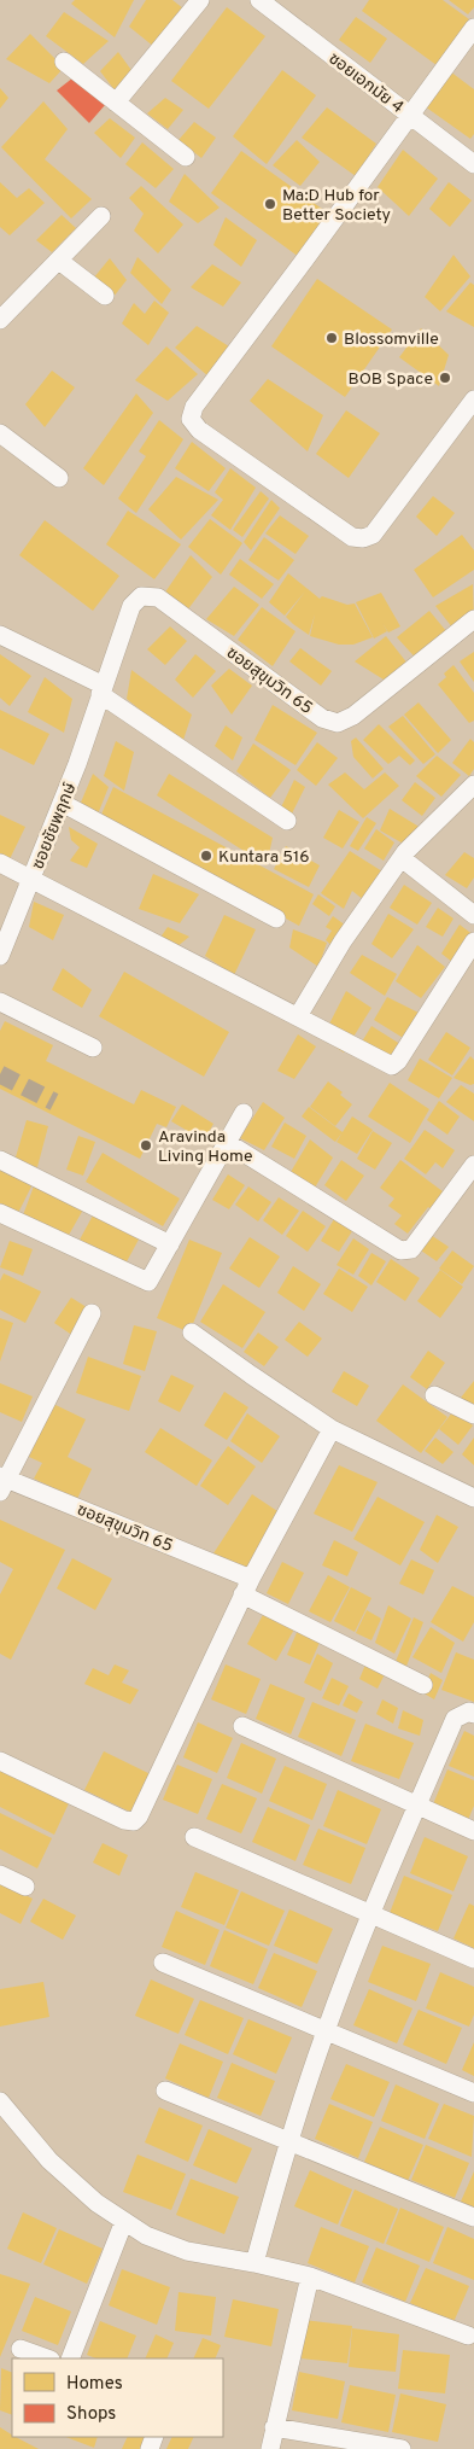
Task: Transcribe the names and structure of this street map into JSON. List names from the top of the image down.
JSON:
{
  "streets": {
    "street": ["ซอยเอกมัย 4", "ซอยสุขุมวิท 65", "ซอยชัยพฤกษ์"]
  },
  "crossings": [
    ["ซอยสุขุมวิท 65", "ซอยชัยพฤกษ์"]
  ],
  "places": [
    "Ma:D Hub for Better Society",
    "Blossomville",
    "BOB Space",
    "Kuntara 516",
    "Aravinda Living Home"
  ],
  "legend": ["Homes", "Shops"]
}
